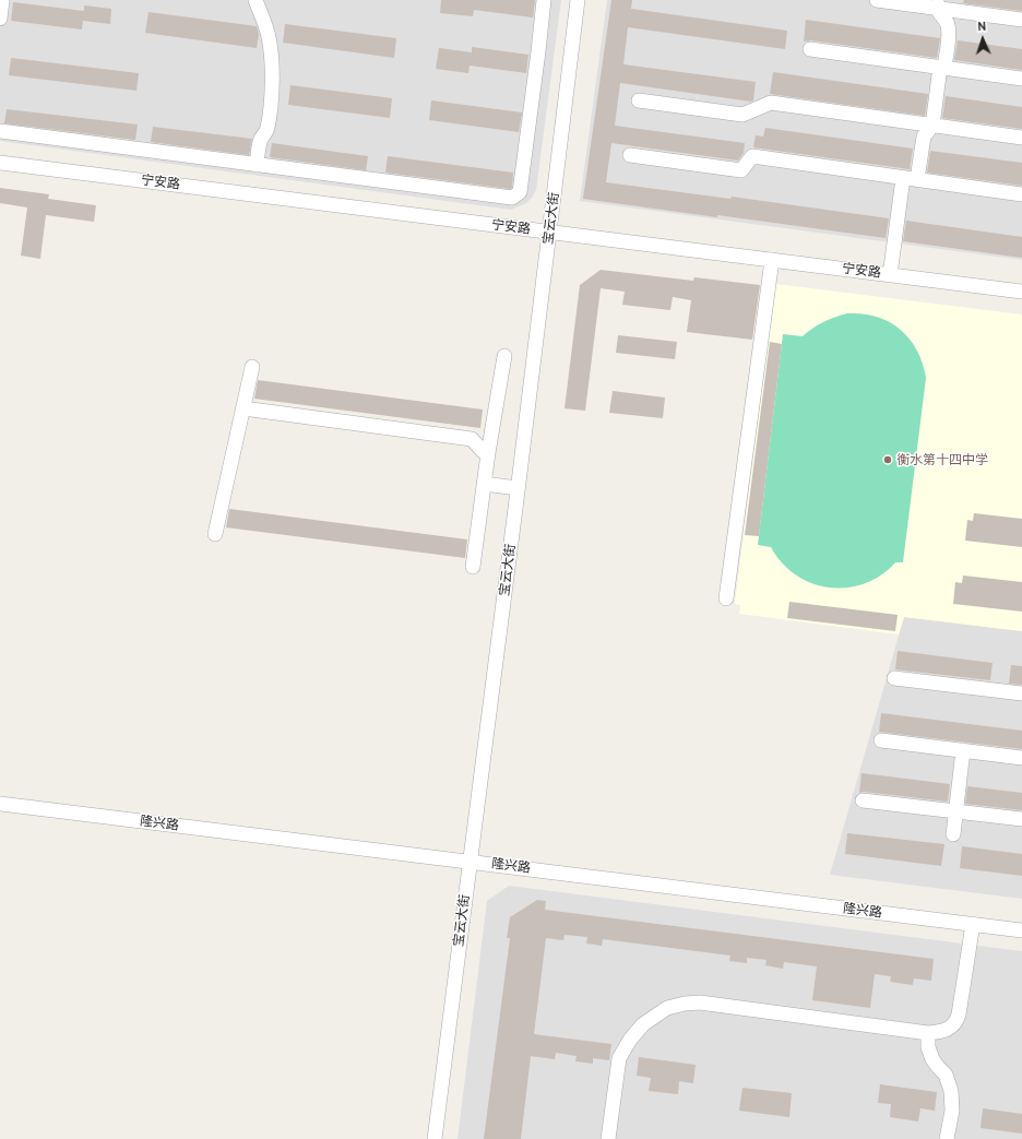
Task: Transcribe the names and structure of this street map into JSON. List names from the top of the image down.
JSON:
{
  "streets": {
    "street": ["宁安路", "宝云大街", "隆兴路"]
  },
  "crossings": [
    ["宁安路", "宝云大街"],
    ["宝云大街", "隆兴路"]
  ],
  "places": ["衡水第十四中学"],
  "north": "top"
}
